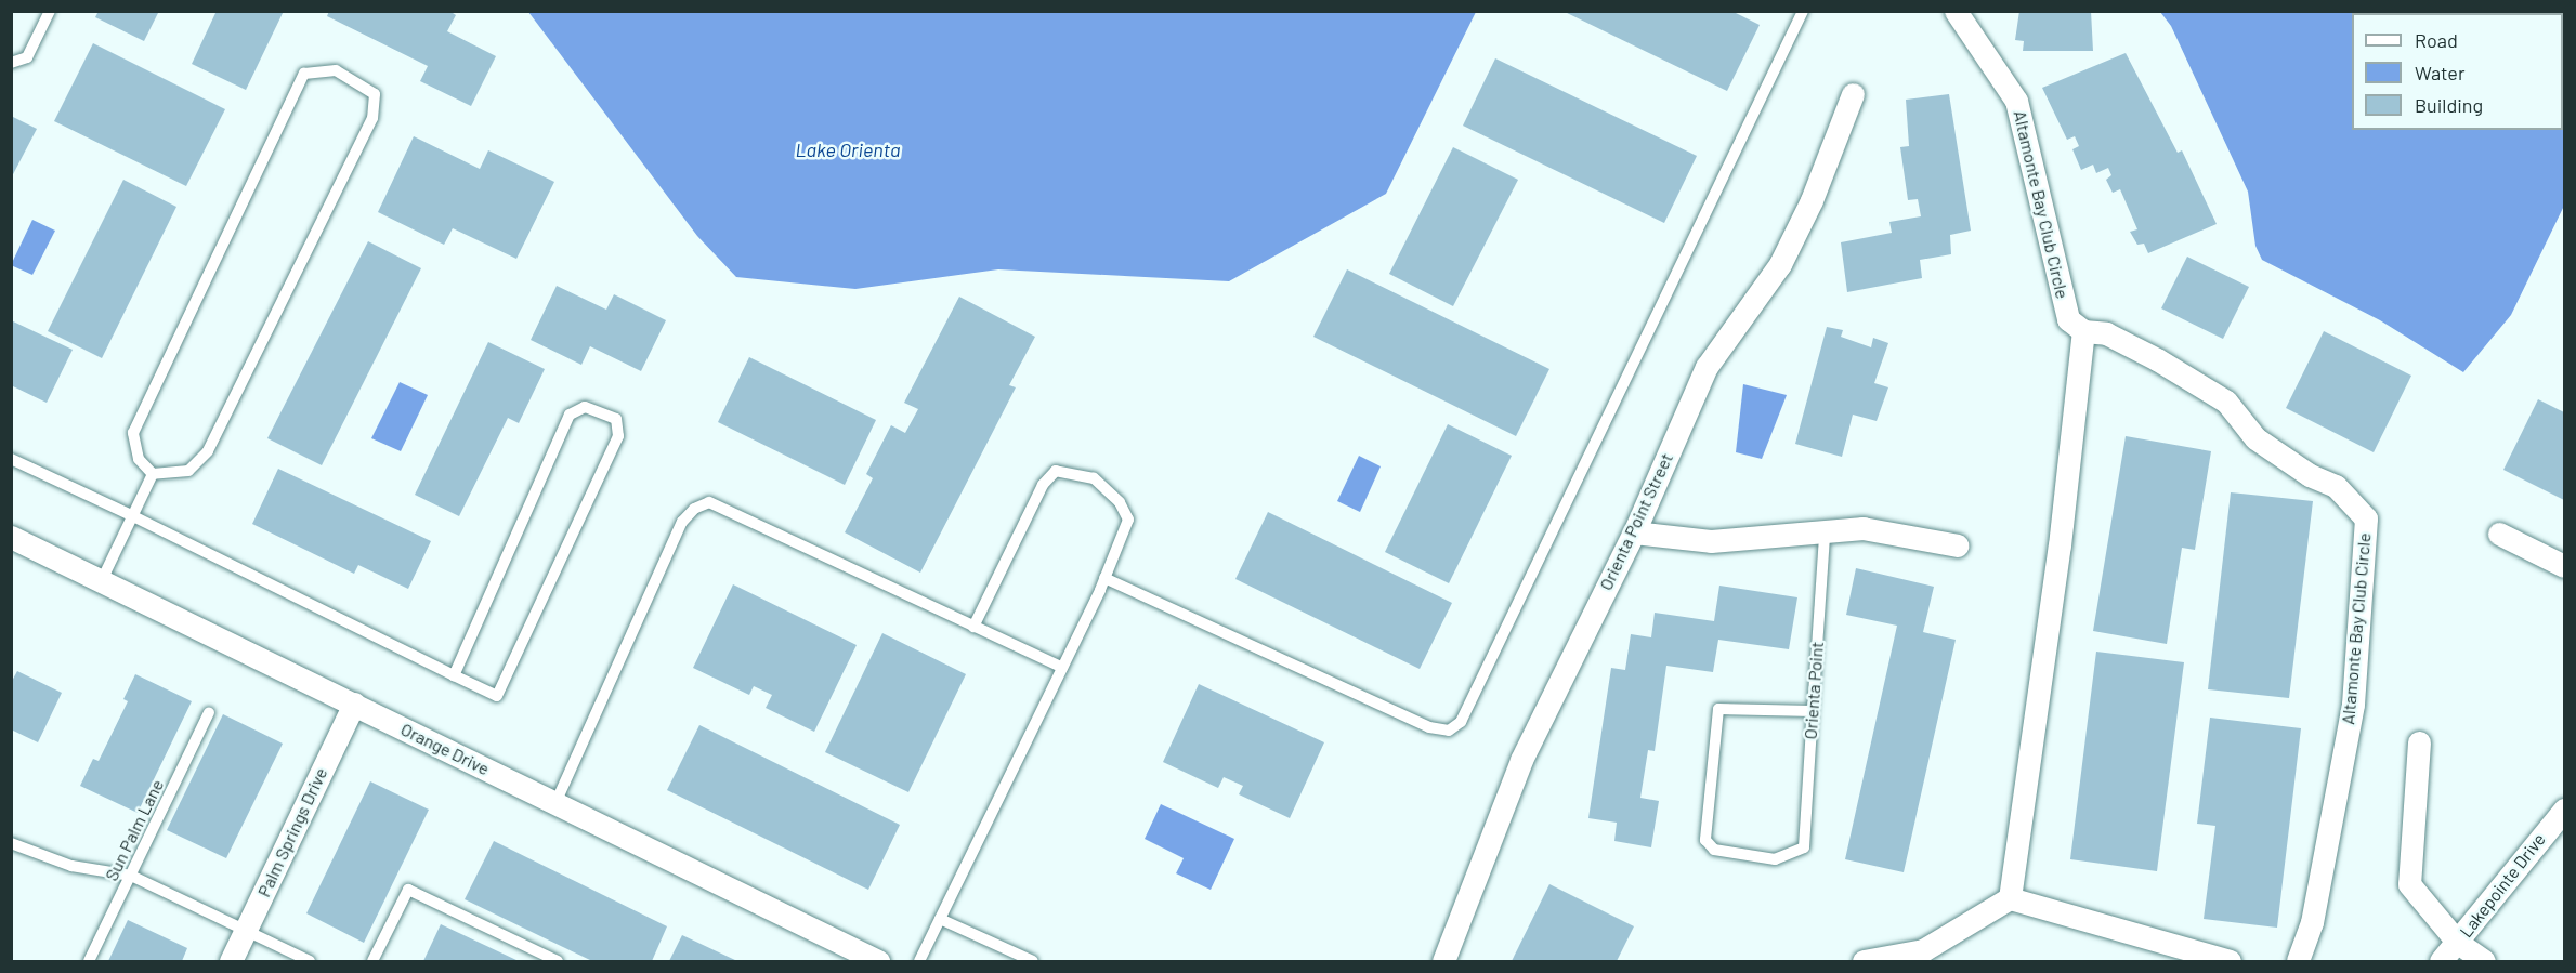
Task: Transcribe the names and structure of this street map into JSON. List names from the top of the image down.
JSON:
{
  "streets": {
    "street": [
      "Altamonte Bay Club Circle",
      "Orienta Point Street",
      "Orange Drive",
      "Palm Springs Drive",
      "Lakepointe Drive"
    ],
    "lane": ["Orienta Point", "Sun Palm Lane"]
  },
  "crossings": [
    ["Orange Drive", "Palm Springs Drive"]
  ],
  "water": ["Lake Orienta"],
  "legend": ["Road", "Water", "Building"]
}
